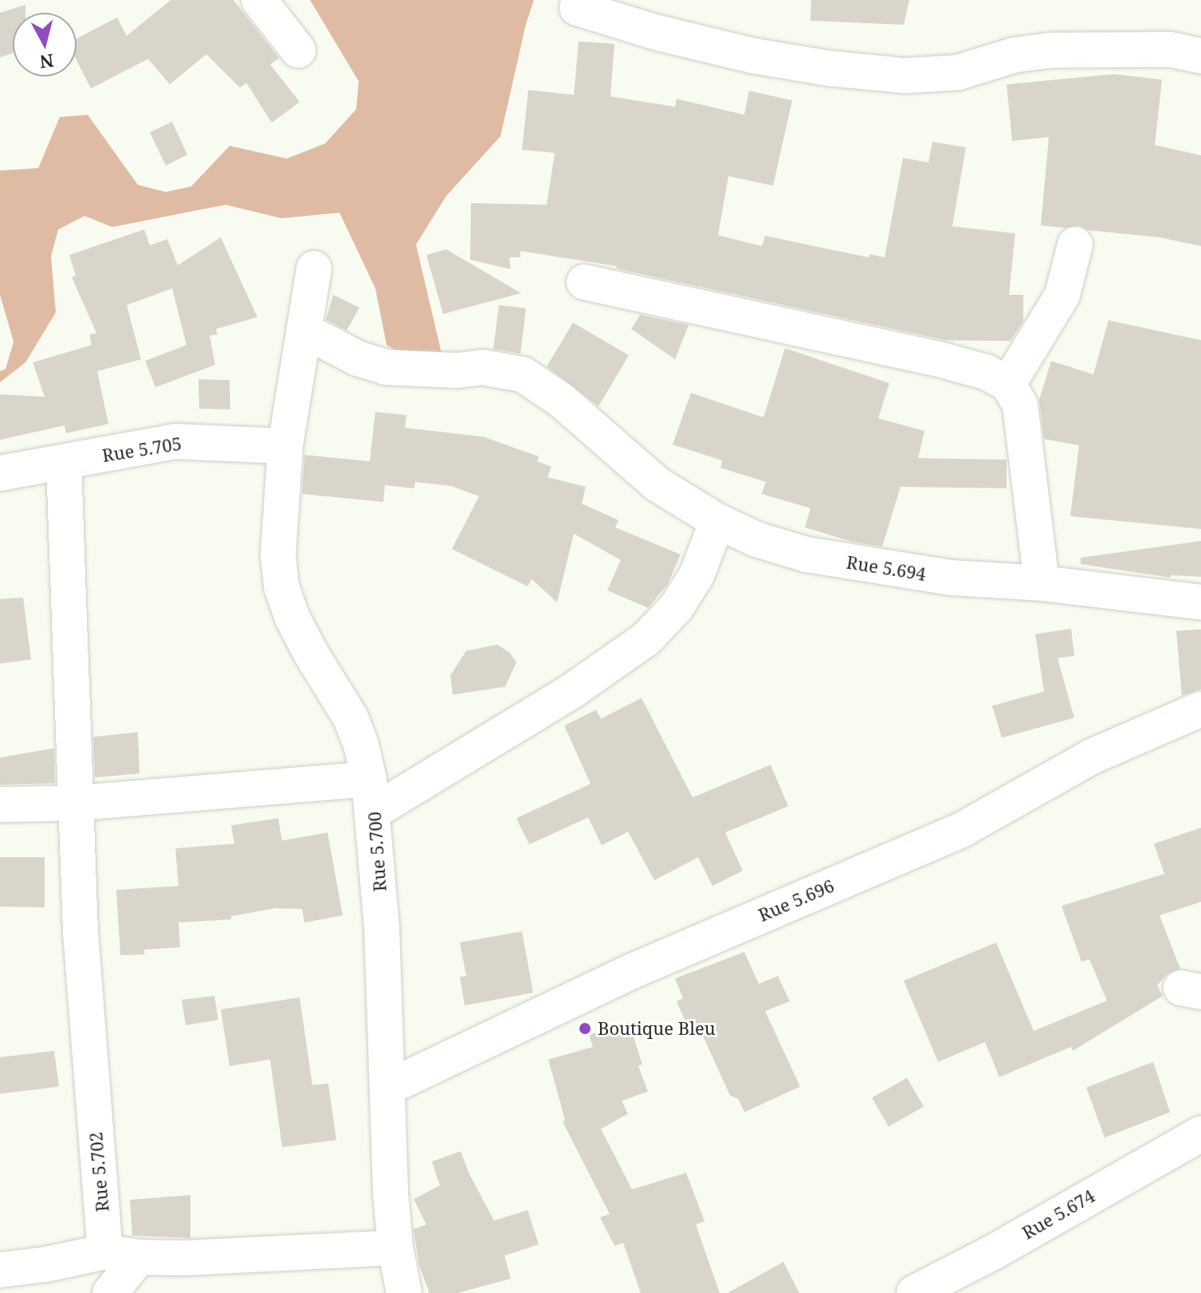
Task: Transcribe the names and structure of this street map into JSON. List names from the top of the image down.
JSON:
{
  "streets": {
    "street": [
      "Rue 5.705",
      "Rue 5.694",
      "Rue 5.700",
      "Rue 5.696",
      "Rue 5.702",
      "Rue 5.674"
    ]
  },
  "crossings": [
    ["Rue 5.705", "Rue 5.700"],
    ["Rue 5.705", "Rue 5.702"],
    ["Rue 5.694", "Rue 5.700"],
    ["Rue 5.700", "Rue 5.696"]
  ],
  "places": ["Boutique Bleu"],
  "north": "bottom"
}
